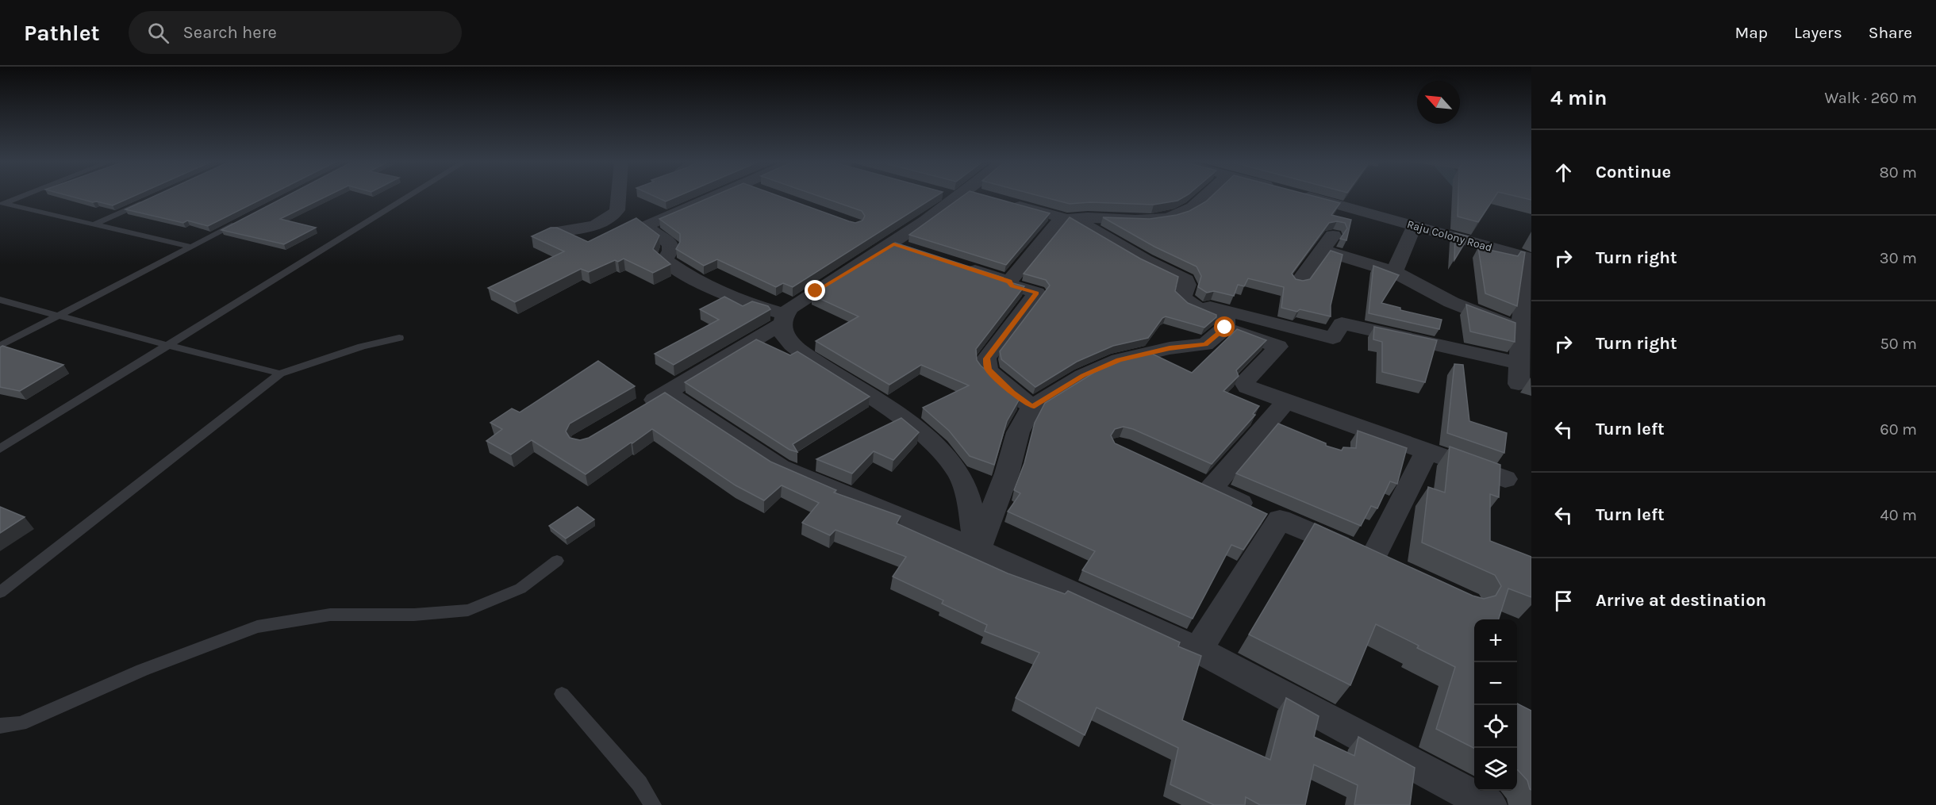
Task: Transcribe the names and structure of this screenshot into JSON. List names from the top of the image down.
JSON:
{
  "streets": {
    "street": ["Raju Colony Road"]
  },
  "north": "top left",
  "page": {
    "header": "Pathlet",
    "search": "Search here",
    "nav": ["Map", "Layers", "Share"],
    "heading": ["4 min", "Walk · 260 m"],
    "list": [
      ["Continue", "80 m"],
      ["Turn right", "30 m"],
      ["Turn right", "50 m"],
      ["Turn left", "60 m"],
      ["Turn left", "40 m"],
      "Arrive at destination"
    ],
    "map_buttons": ["+", "−"]
  }
}
